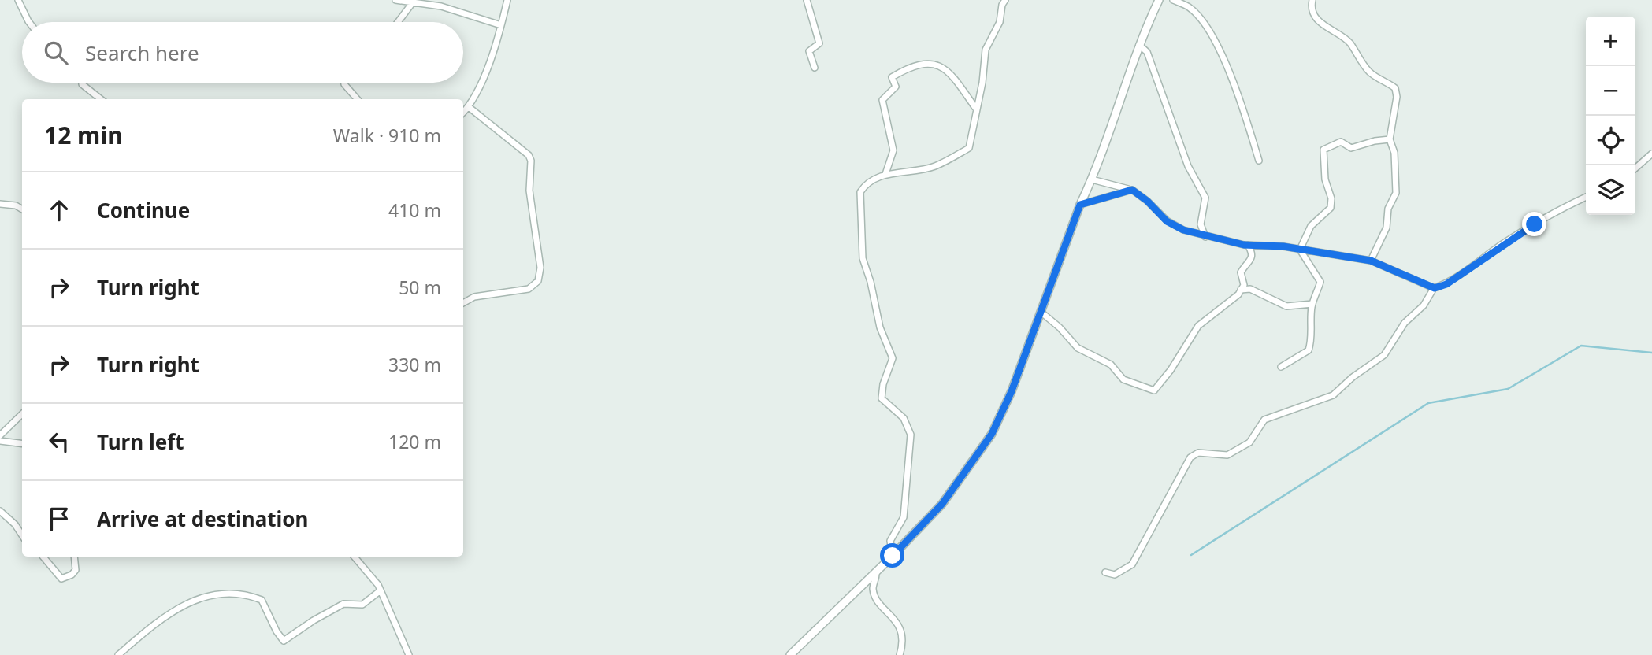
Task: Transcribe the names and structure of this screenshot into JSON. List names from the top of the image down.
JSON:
{
  "page": {
    "map_buttons": ["+", "−"],
    "search": "Search here",
    "heading": ["12 min", "Walk · 910 m"],
    "list": [
      ["Continue", "410 m"],
      ["Turn right", "50 m"],
      ["Turn right", "330 m"],
      ["Turn left", "120 m"],
      "Arrive at destination"
    ]
  }
}
